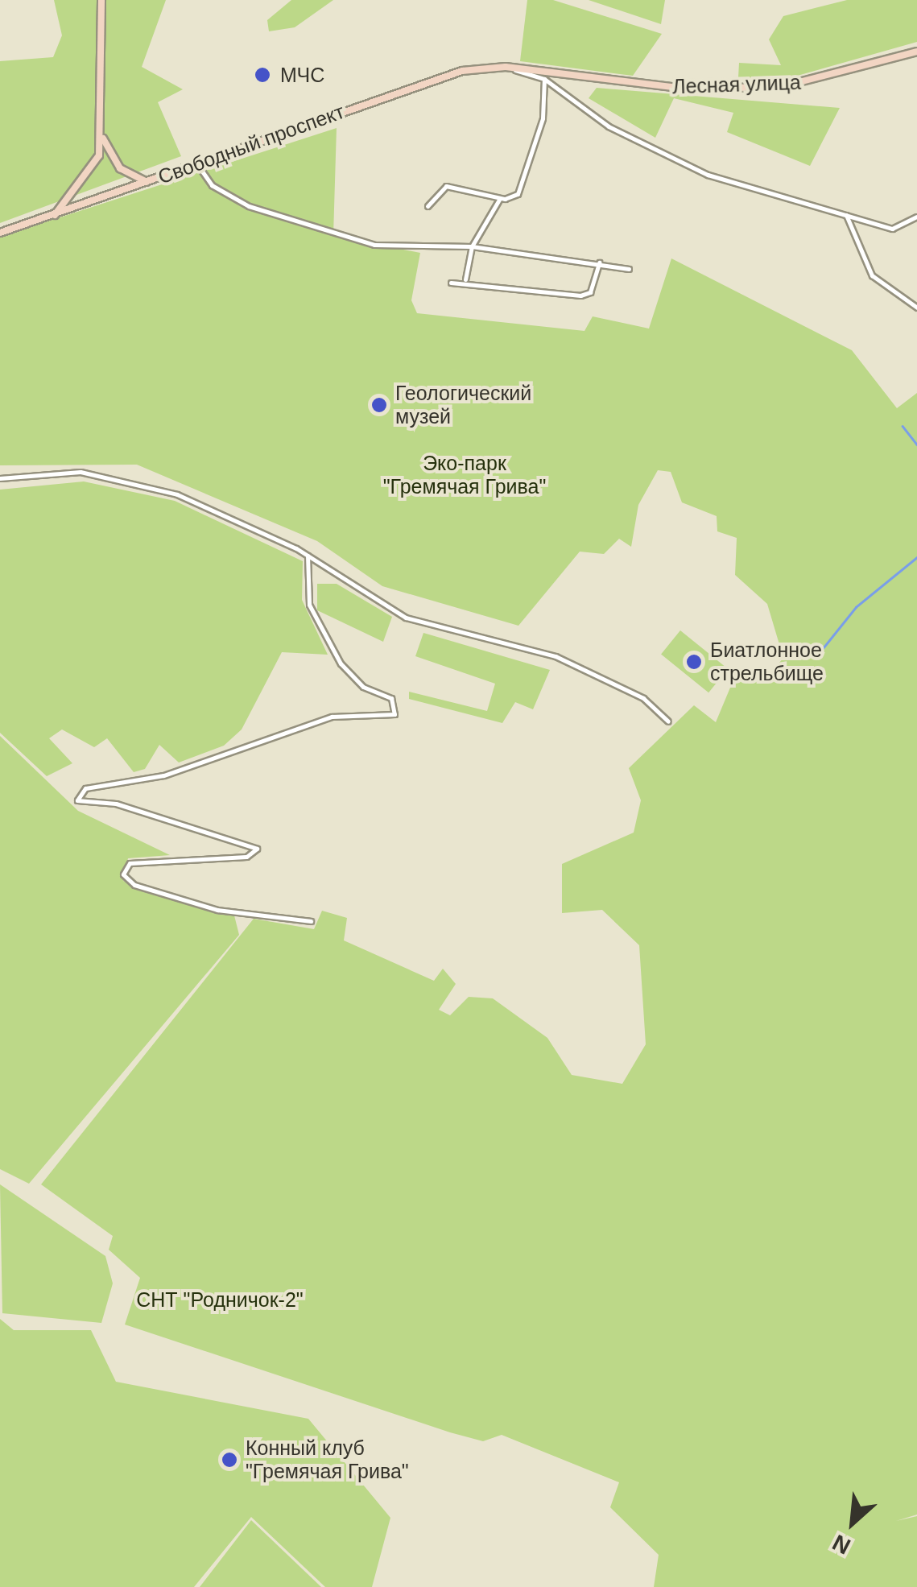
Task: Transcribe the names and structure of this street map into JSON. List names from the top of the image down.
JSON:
{
  "streets": {
    "main road": ["Лесная улица", "Свободный проспект"]
  },
  "crossings": [
    ["Лесная улица", "Свободный проспект"]
  ],
  "parks": ["Эко-парк \"Гремячая Грива\"", "СНТ \"Родничок-2\""],
  "places": [
    "МЧС",
    "Геологический музей",
    "Биатлонное стрельбище",
    "Конный клуб \"Гремячая Грива\""
  ],
  "north": "bottom left"
}
